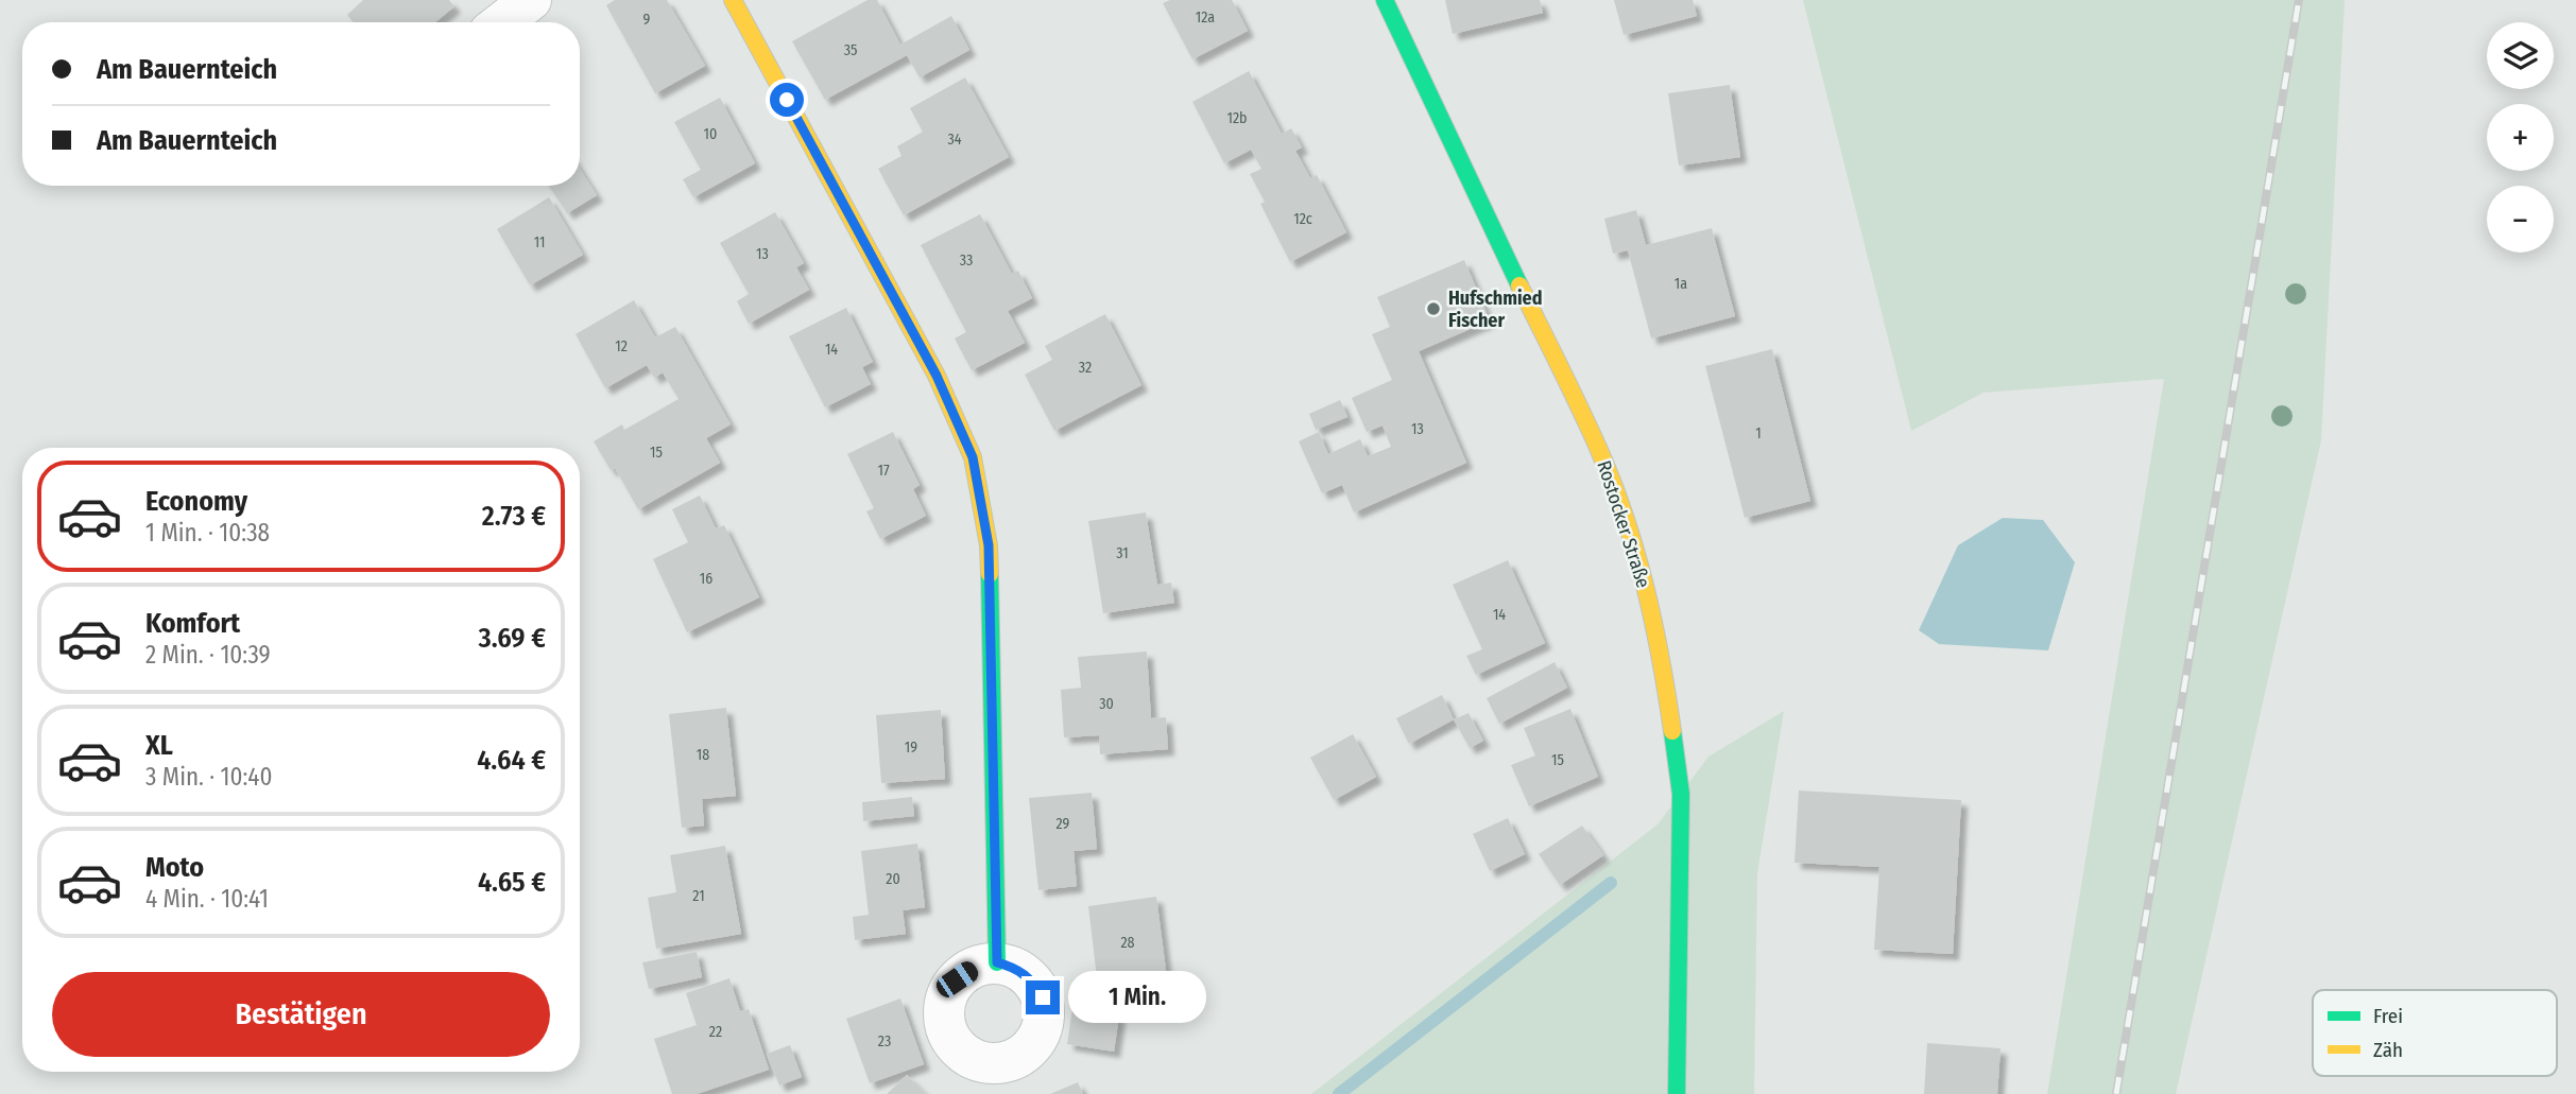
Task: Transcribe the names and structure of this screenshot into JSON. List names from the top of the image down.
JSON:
{
  "streets": {
    "street": ["Rostocker Straße"]
  },
  "places": ["Hufschmied Fischer"],
  "house_numbers": [
    "12a",
    "9",
    "35",
    "12b",
    "10",
    "34",
    "12c",
    "11",
    "13",
    "33",
    "1a",
    "12",
    "14",
    "32",
    "13",
    "1",
    "15",
    "17",
    "31",
    "16",
    "14",
    "30",
    "19",
    "18",
    "15",
    "29",
    "20",
    "21",
    "28",
    "22",
    "23"
  ],
  "legend": ["Frei", "Zäh"],
  "page": {
    "map_buttons": ["+", "−"],
    "banner": ["Am Bauernteich", "Am Bauernteich"],
    "list": [
      {
        "name": "Economy",
        "note": "1 Min. · 10:38",
        "value": "2.73 €"
      },
      {
        "name": "Komfort",
        "note": "2 Min. · 10:39",
        "value": "3.69 €"
      },
      {
        "name": "XL",
        "note": "3 Min. · 10:40",
        "value": "4.64 €"
      },
      {
        "name": "Moto",
        "note": "4 Min. · 10:41",
        "value": "4.65 €"
      }
    ],
    "buttons": "Bestätigen",
    "bubble": "1 Min."
  }
}
